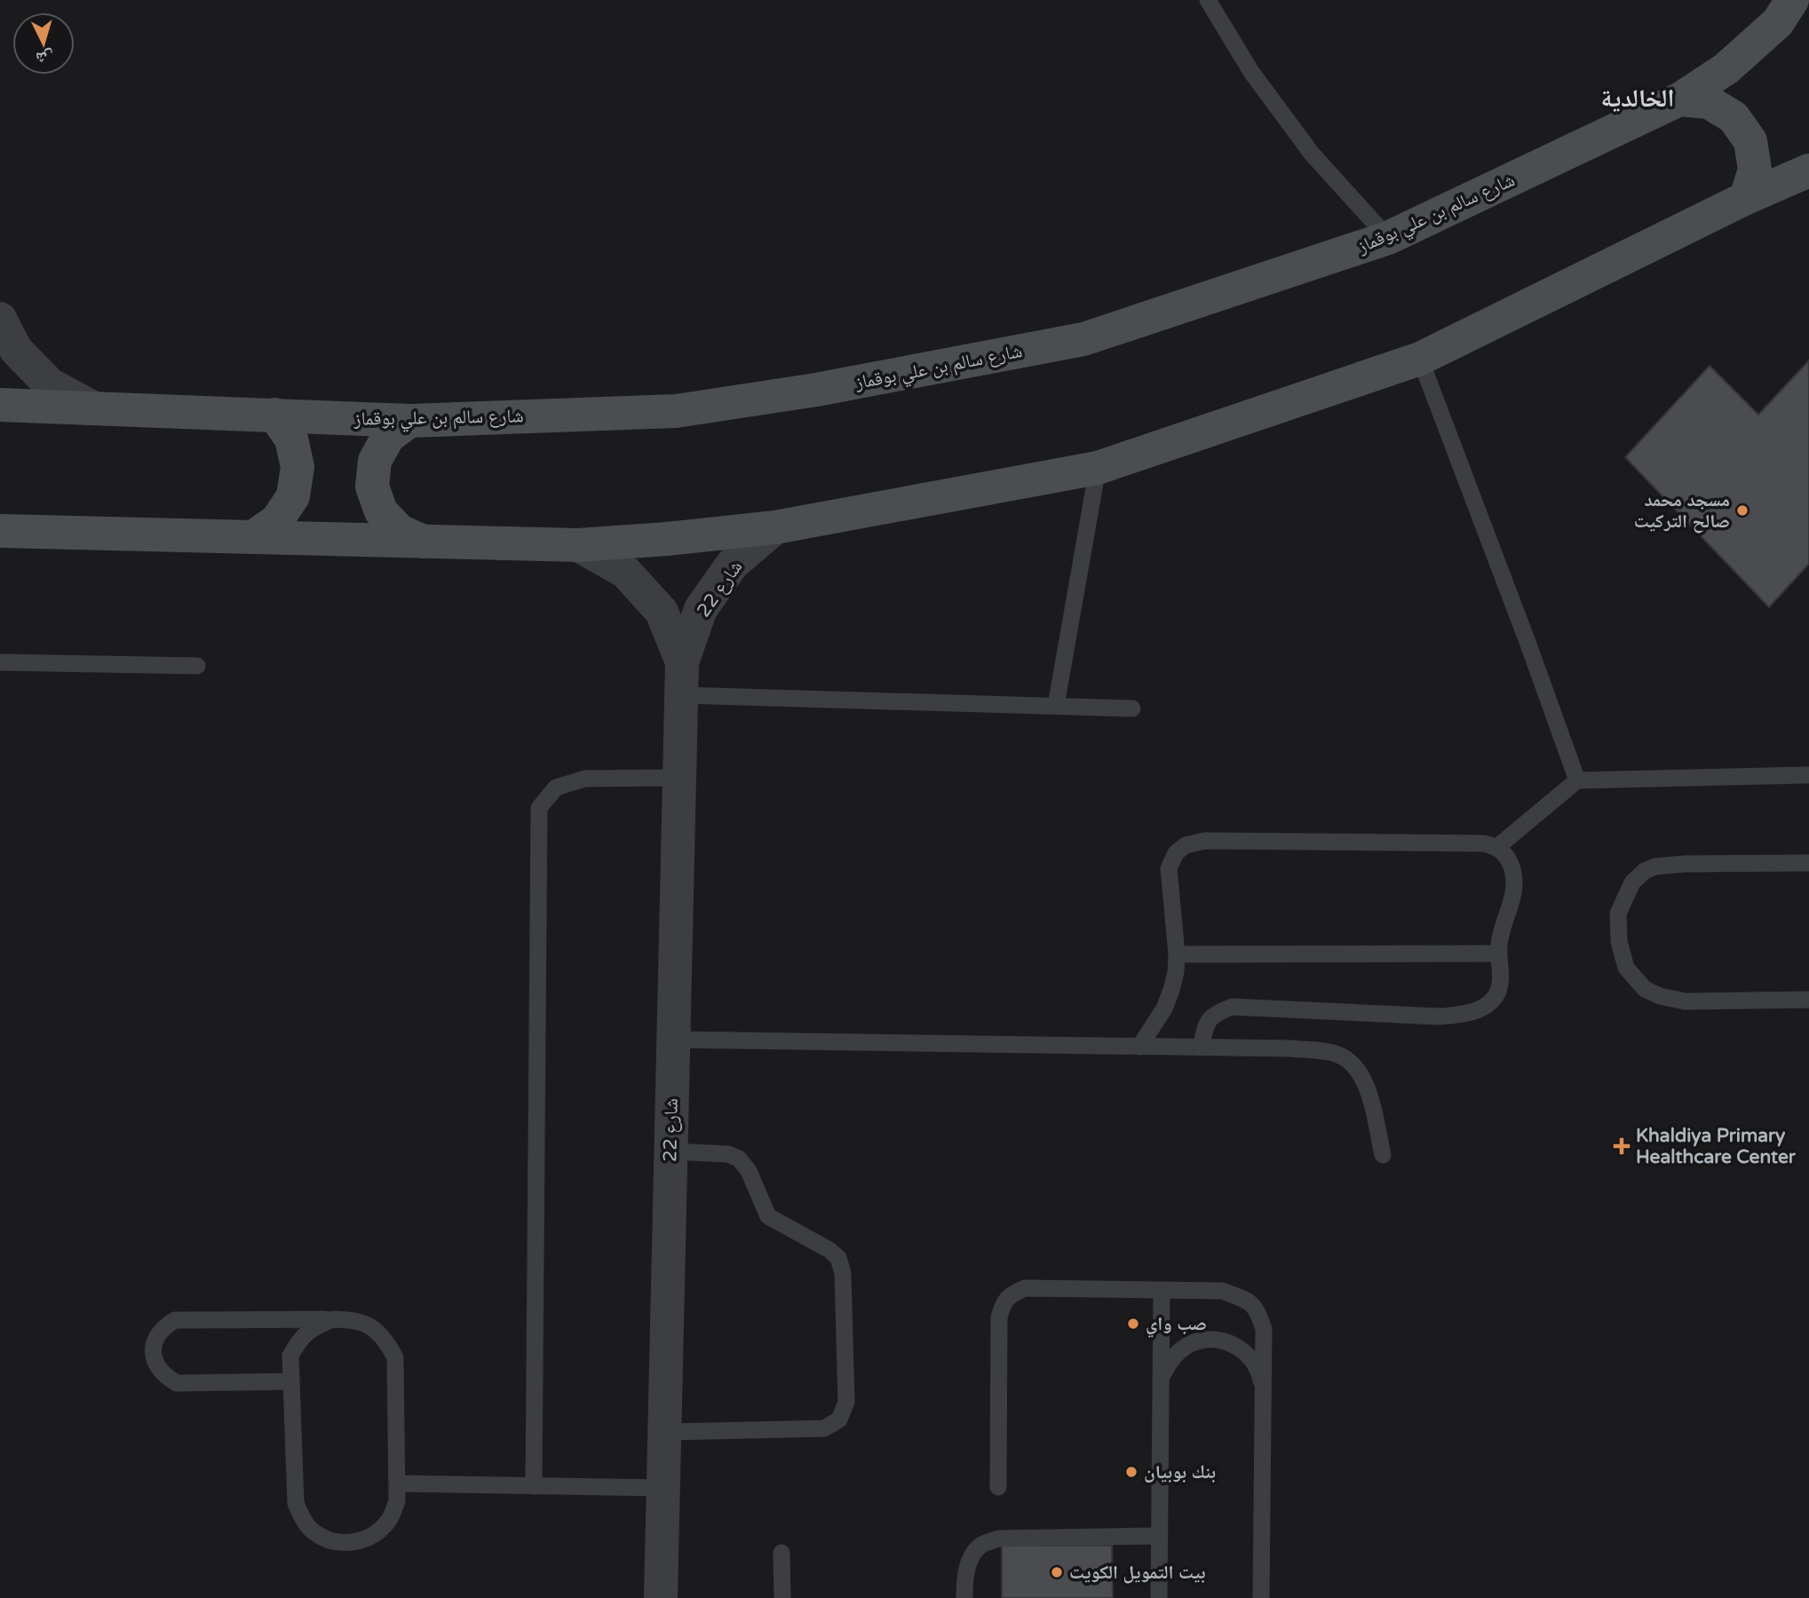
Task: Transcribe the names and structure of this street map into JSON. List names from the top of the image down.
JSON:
{
  "streets": {
    "main road": ["شارع سالم بن علي بوقماز"],
    "street": ["شارع 22"]
  },
  "districts": ["الخالدية"],
  "places": {
    "other": [
      "مسجد محمد صالح التركيت",
      "صب واي",
      "بنك بوبيان",
      "بيت التمويل الكويت"
    ],
    "health": ["Khaldiya Primary Healthcare Center"]
  },
  "north": "bottom"
}
